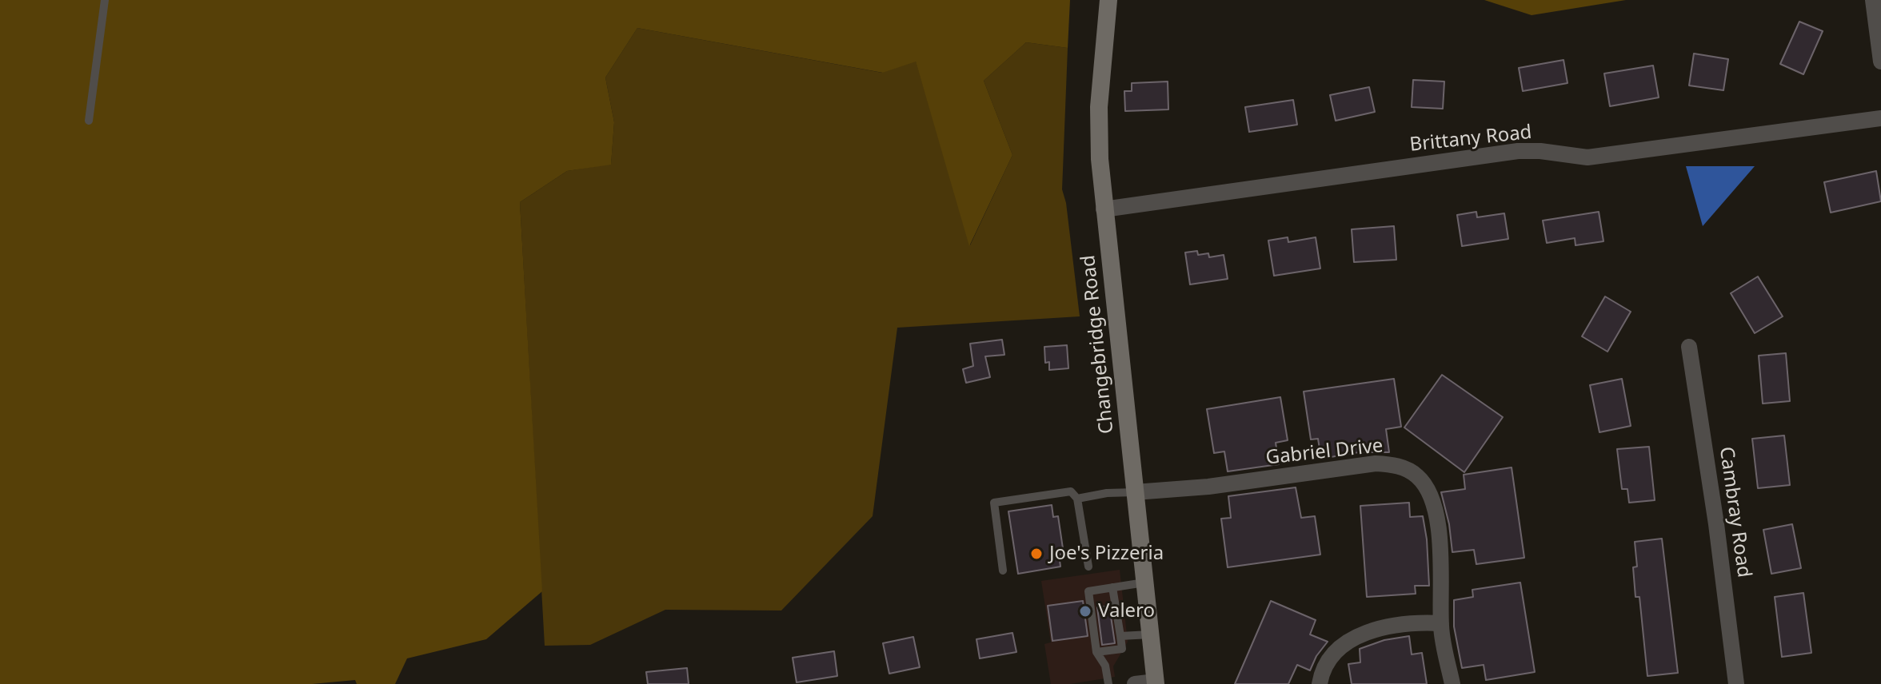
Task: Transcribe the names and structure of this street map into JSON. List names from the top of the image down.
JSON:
{
  "streets": {
    "main road": ["Changebridge Road"],
    "street": ["Brittany Road", "Gabriel Drive", "Cambray Road"]
  },
  "crossings": [
    ["Brittany Road", "Changebridge Road"],
    ["Changebridge Road", "Gabriel Drive"]
  ],
  "places": ["Joe's Pizzeria", "Valero"]
}
